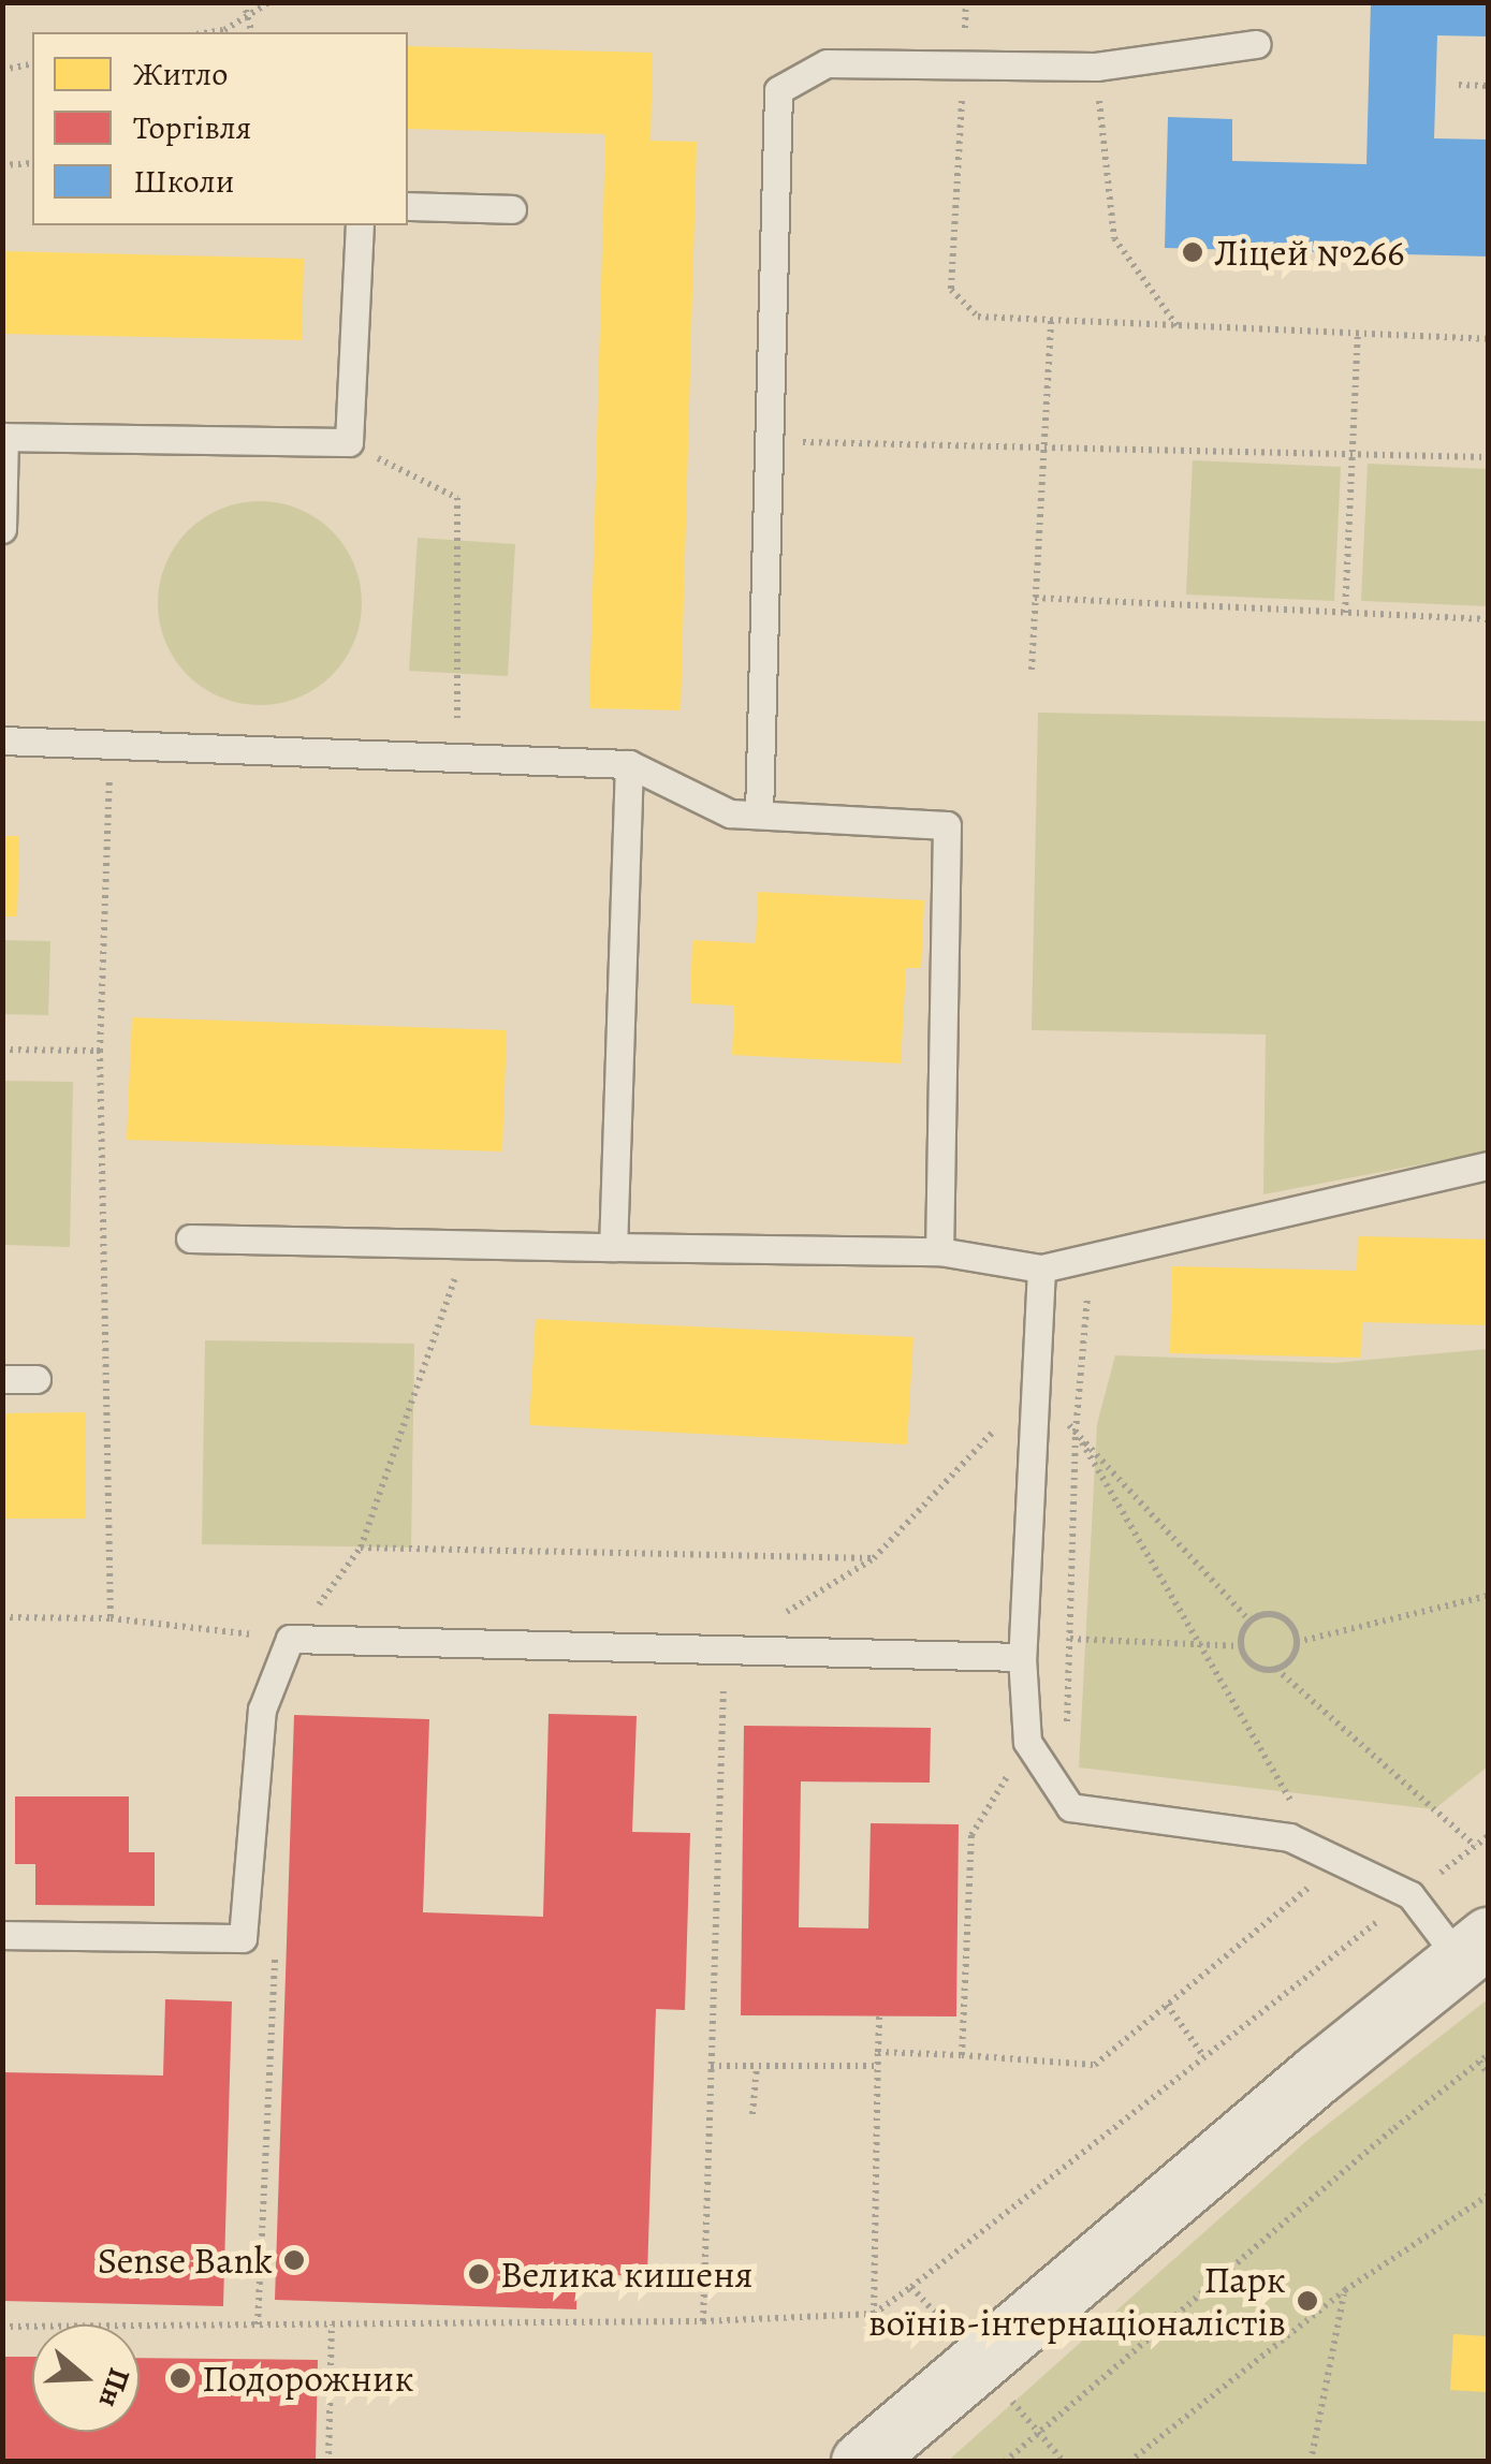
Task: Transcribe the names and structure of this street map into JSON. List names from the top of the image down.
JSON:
{
  "places": [
    "Ліцей №266",
    "Sense Bank",
    "Велика кишеня",
    "Парк воїнів-інтернаціоналістів",
    "Подорожник"
  ],
  "legend": ["Житло", "Торгівля", "Школи"],
  "north": "right"
}
